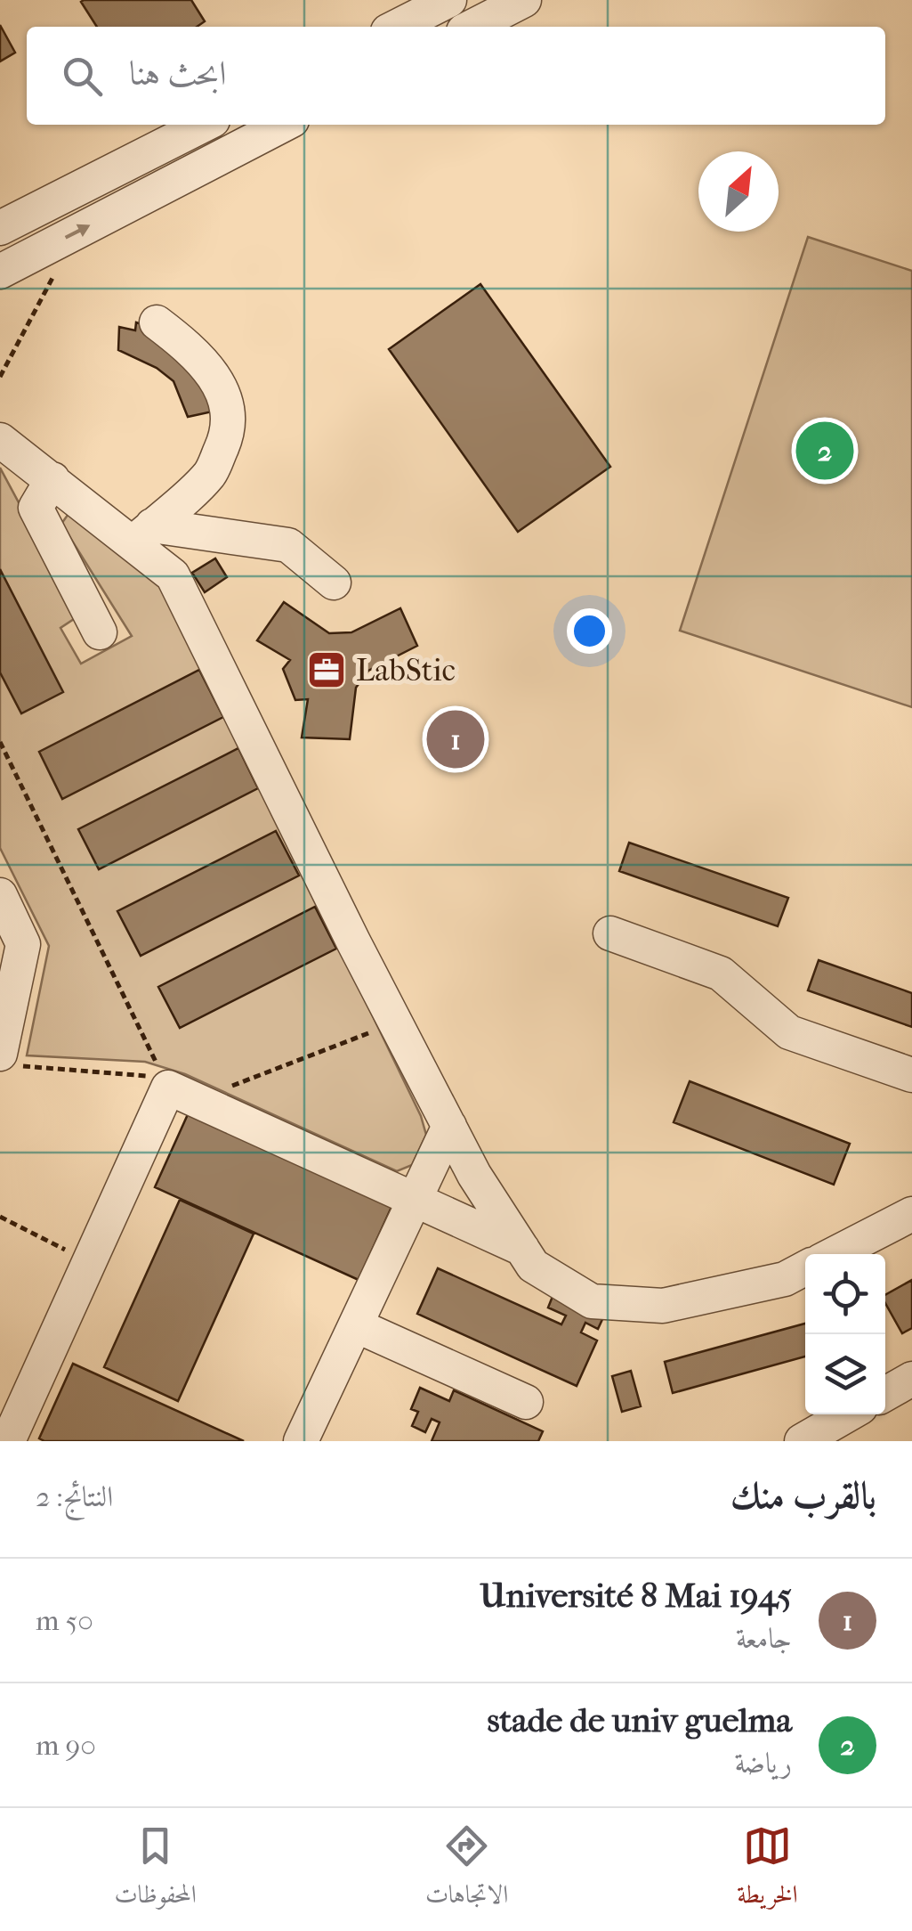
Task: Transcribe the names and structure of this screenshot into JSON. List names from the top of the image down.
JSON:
{
  "places": {
    "office": ["LabStic"]
  },
  "north": "top right",
  "page": {
    "search": "ابحث هنا",
    "pins": ["2", "1"],
    "heading": ["بالقرب منك", "النتائج: 2"],
    "list": [
      {
        "mark": "1",
        "name": "Université 8 Mai 1945",
        "note": "جامعة",
        "value": "50 m"
      },
      {
        "mark": "2",
        "name": "stade de univ guelma",
        "note": "رياضة",
        "value": "90 m"
      }
    ],
    "nav": ["الخريطة", "الاتجاهات", "المحفوظات"]
  }
}
